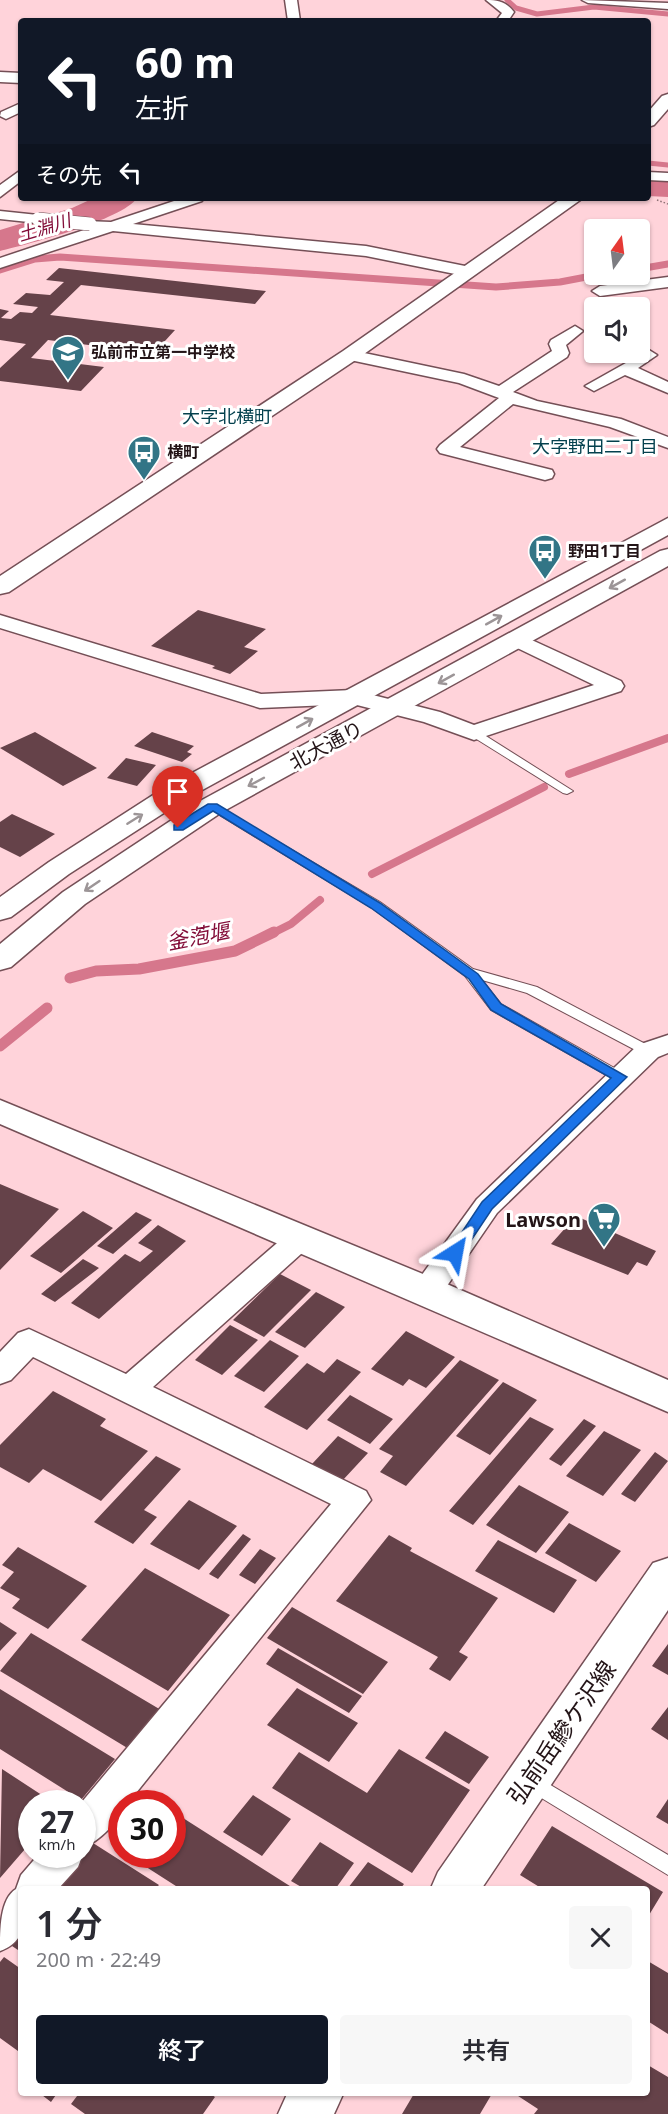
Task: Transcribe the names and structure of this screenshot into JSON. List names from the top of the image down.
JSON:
{
  "streets": {
    "street": ["北大通り", "弘前岳鰺ケ沢線"]
  },
  "districts": ["大字北横町", "大字野田二丁目"],
  "water": ["土淵川", "釜萢堰"],
  "places": {
    "school or university": ["弘前市立第一中学校"],
    "bus stop": ["横町", "野田1丁目"],
    "supermarket": ["Lawson"]
  },
  "north": "top",
  "page": {
    "turn": ["60 m", "左折"],
    "then": "その先",
    "speed": "27 km/h",
    "limit": "30",
    "heading": ["1 分", "200 m · 22:49"],
    "buttons": ["終了", "共有"]
  }
}
